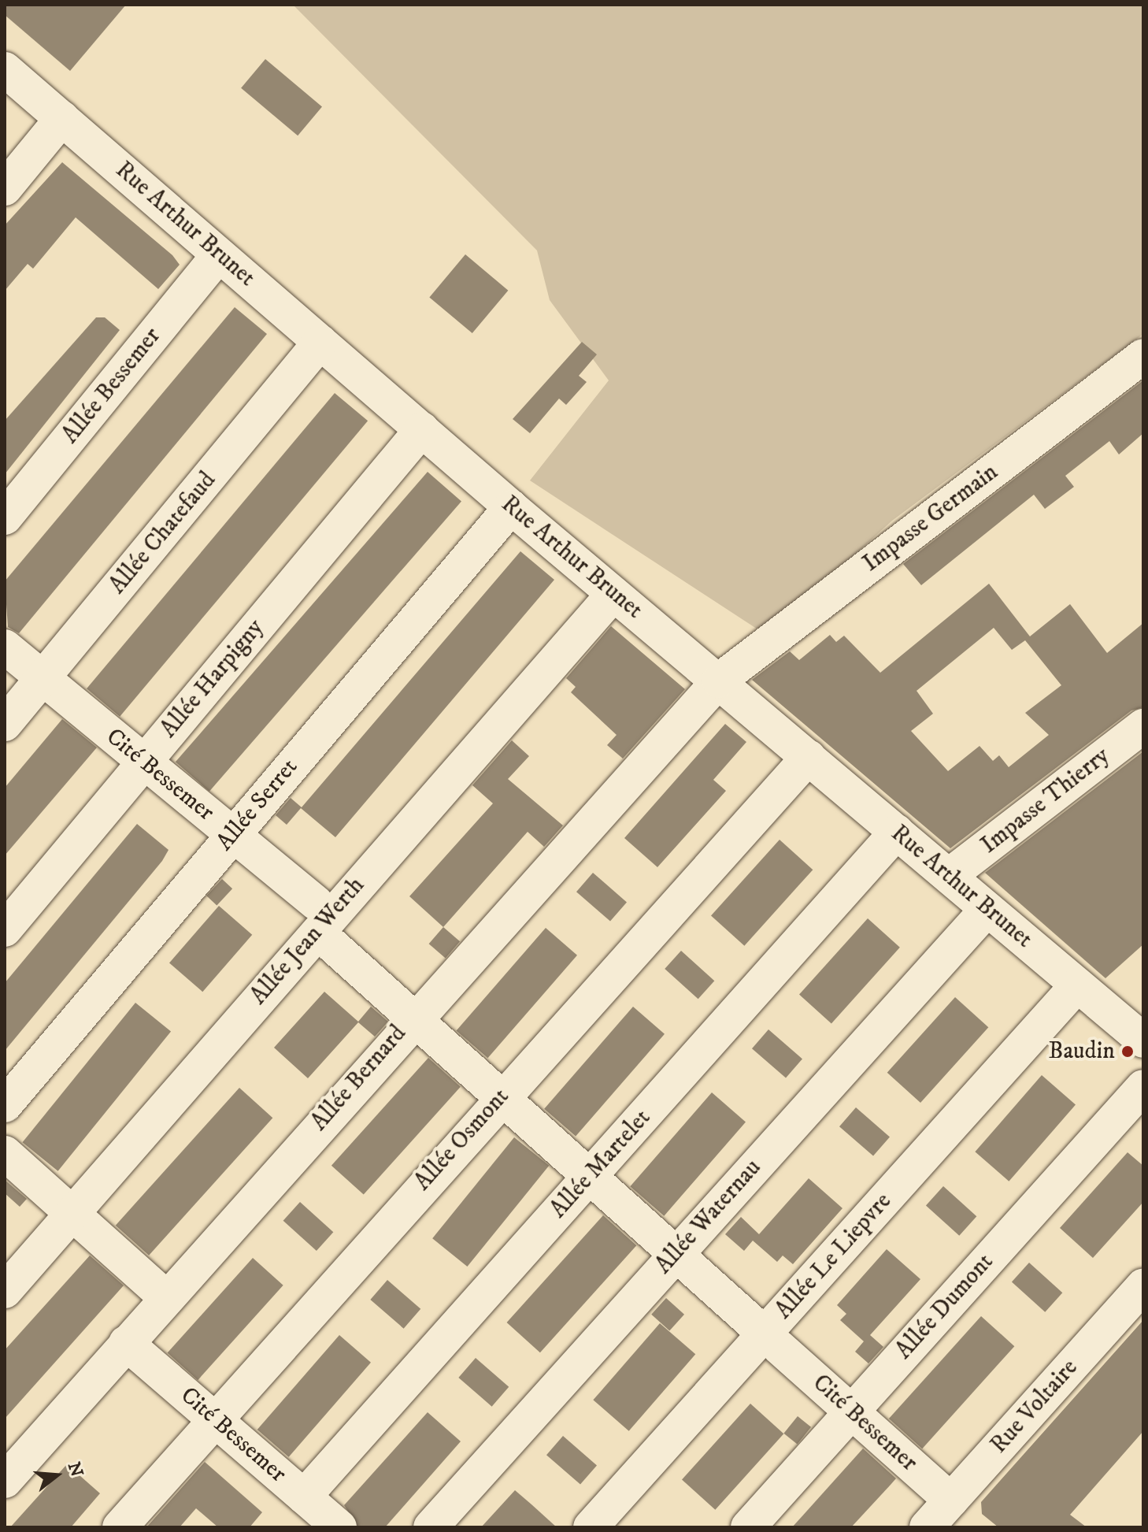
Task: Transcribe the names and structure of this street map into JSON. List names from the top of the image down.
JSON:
{
  "streets": {
    "street": [
      "Rue Arthur Brunet",
      "Allée Bessemer",
      "Impasse Germain",
      "Allée Chatefaud",
      "Allée Harpigny",
      "Cité Bessemer",
      "Impasse Thierry",
      "Allée Serret",
      "Allée Jean Werth",
      "Allée Bernard",
      "Allée Osmont",
      "Allée Martelet",
      "Allée Waternau",
      "Allée Le Liepvre",
      "Allée Dumont",
      "Rue Voltaire"
    ]
  },
  "crossings": [
    ["Rue Arthur Brunet", "Allée Bessemer"],
    ["Rue Arthur Brunet", "Impasse Germain"],
    ["Rue Arthur Brunet", "Allée Chatefaud"],
    ["Rue Arthur Brunet", "Allée Harpigny"],
    ["Rue Arthur Brunet", "Impasse Thierry"],
    ["Rue Arthur Brunet", "Allée Serret"],
    ["Rue Arthur Brunet", "Allée Jean Werth"],
    ["Rue Arthur Brunet", "Allée Bernard"],
    ["Rue Arthur Brunet", "Allée Osmont"],
    ["Rue Arthur Brunet", "Allée Martelet"],
    ["Rue Arthur Brunet", "Allée Waternau"],
    ["Rue Arthur Brunet", "Allée Le Liepvre"],
    ["Impasse Germain", "Allée Bernard"],
    ["Allée Chatefaud", "Cité Bessemer"],
    ["Allée Harpigny", "Cité Bessemer"],
    ["Cité Bessemer", "Allée Serret"],
    ["Cité Bessemer", "Allée Bernard"],
    ["Cité Bessemer", "Allée Osmont"],
    ["Cité Bessemer", "Allée Martelet"],
    ["Cité Bessemer", "Allée Dumont"],
    ["Cité Bessemer", "Rue Voltaire"]
  ],
  "places": ["Baudin"],
  "north": "right"
}
